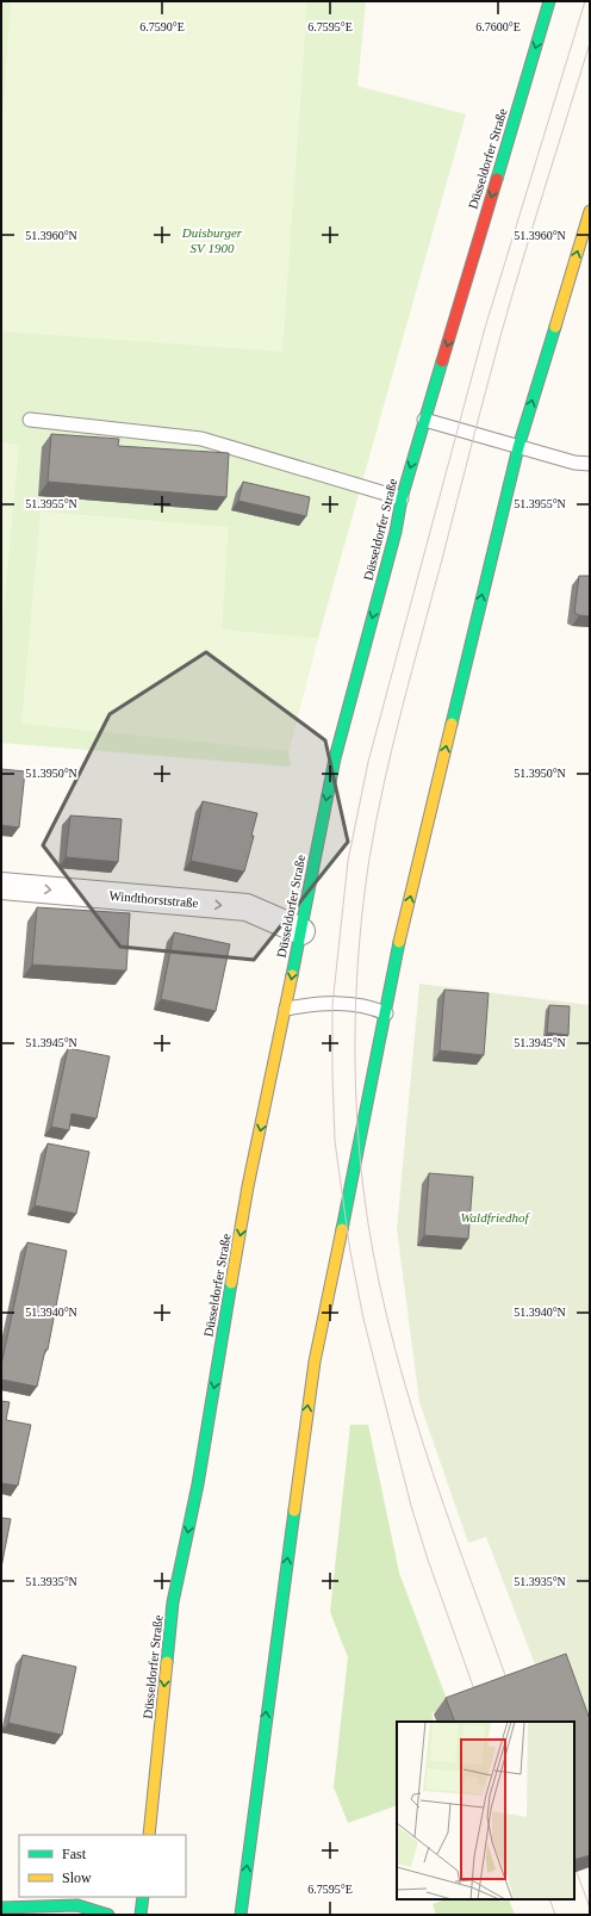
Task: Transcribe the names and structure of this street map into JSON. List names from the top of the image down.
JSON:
{
  "streets": {
    "main road": ["Düsseldorfer Straße"],
    "street": ["Windthorststraße"]
  },
  "crossings": [
    ["Düsseldorfer Straße", "Windthorststraße"]
  ],
  "one_way": ["Düsseldorfer Straße", "Windthorststraße"],
  "parks": ["Duisburger SV 1900", "Waldfriedhof"],
  "legend": ["Fast", "Slow"],
  "coordinates": [
    "6.7590°E",
    "6.7595°E",
    "6.7600°E",
    "51.3960°N",
    "51.3955°N",
    "51.3950°N",
    "51.3945°N",
    "51.3940°N",
    "51.3935°N"
  ]
}
